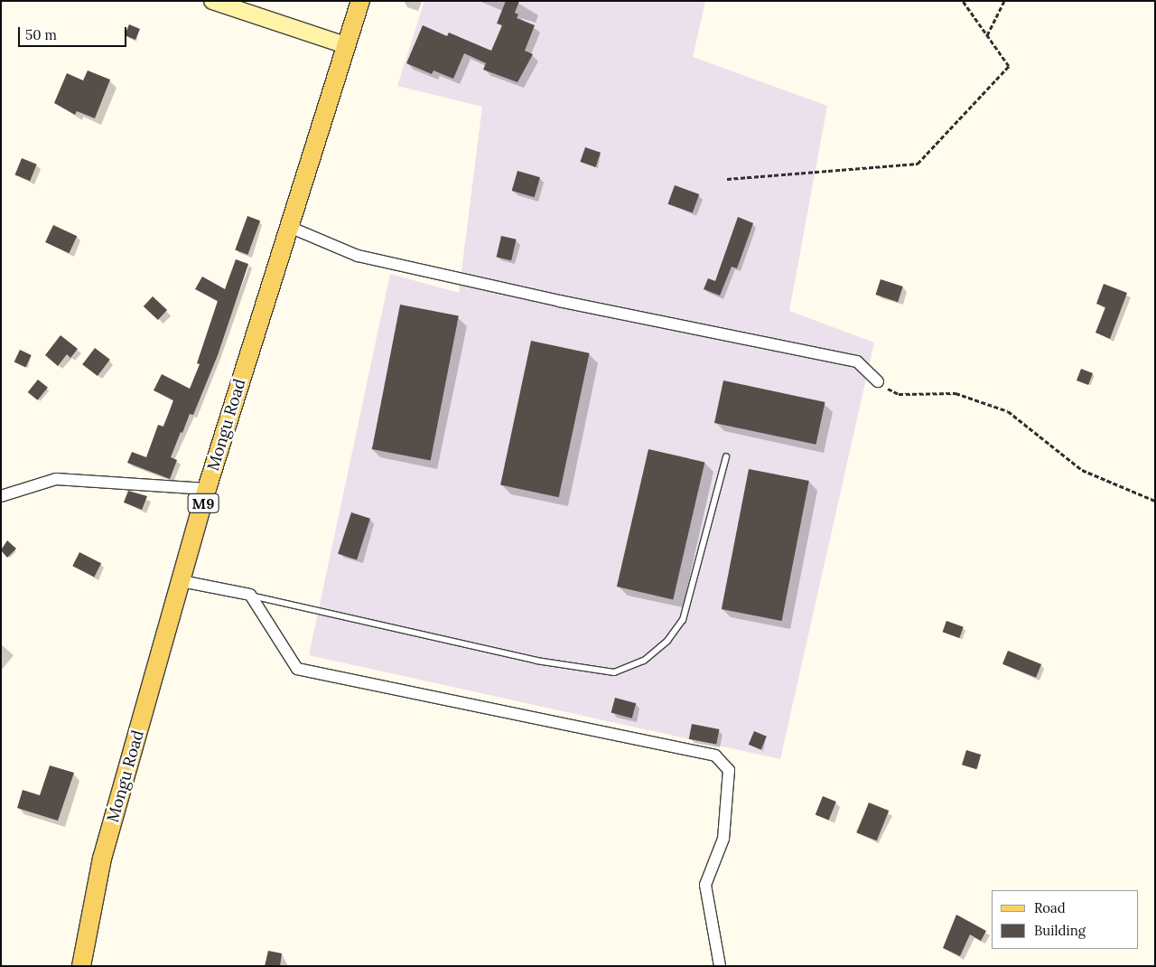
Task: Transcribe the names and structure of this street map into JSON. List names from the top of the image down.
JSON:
{
  "streets": {
    "main road": ["Mongu Road", "M9"]
  },
  "crossings": [
    ["Mongu Road", "M9"]
  ],
  "legend": ["Road", "Building"],
  "scale_bar": "50 m"
}
